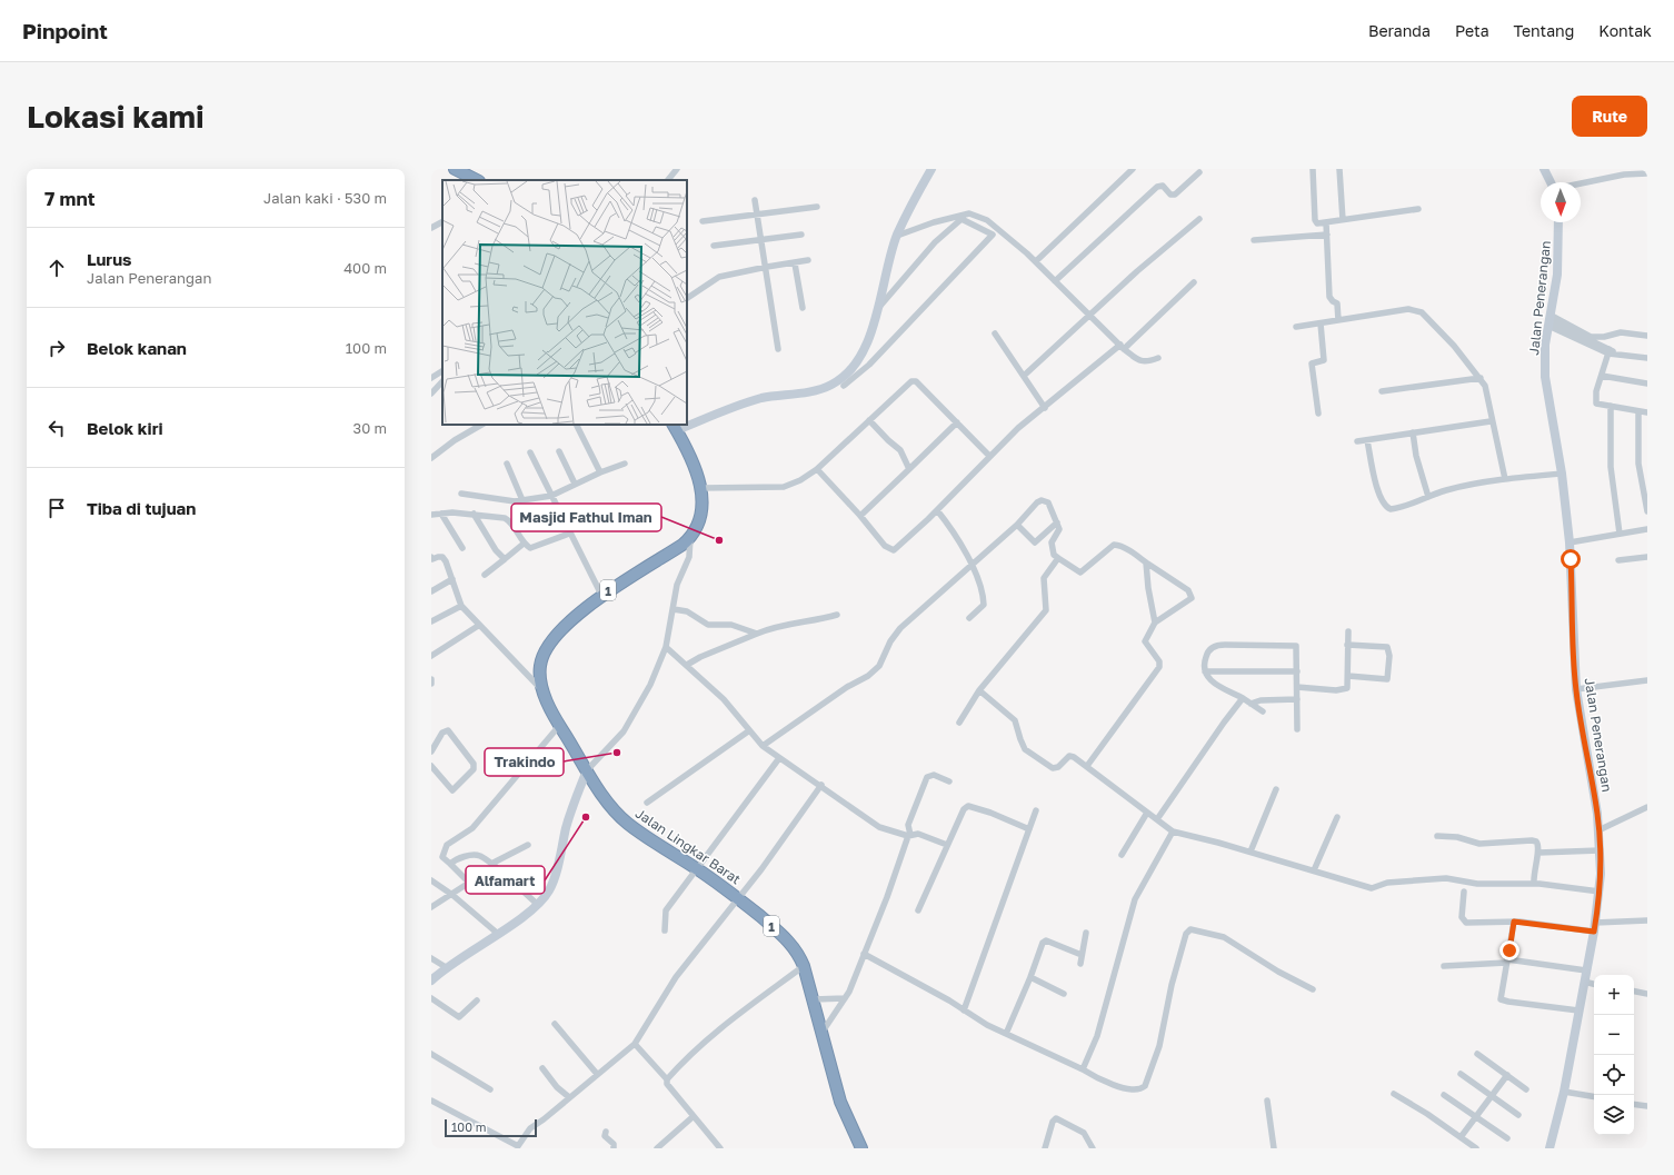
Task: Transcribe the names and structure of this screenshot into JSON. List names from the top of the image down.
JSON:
{
  "streets": {
    "highway": ["1", "Jalan Lingkar Barat"],
    "street": ["Jalan Penerangan"]
  },
  "places": ["Masjid Fathul Iman", "Trakindo", "Alfamart"],
  "scale_bar": "100 m",
  "north": "bottom",
  "page": {
    "header": "Pinpoint",
    "nav": [
      "Beranda",
      "Peta",
      "Tentang",
      "Kontak"
    ],
    "buttons": "Rute",
    "title": "Lokasi kami",
    "heading": ["7 mnt", "Jalan kaki · 530 m"],
    "list": [
      ["Lurus", "Jalan Penerangan", "400 m"],
      ["Belok kanan", "100 m"],
      ["Belok kiri", "30 m"],
      "Tiba di tujuan"
    ],
    "map_buttons": ["+", "−"],
    "scale": "100 m"
  }
}
